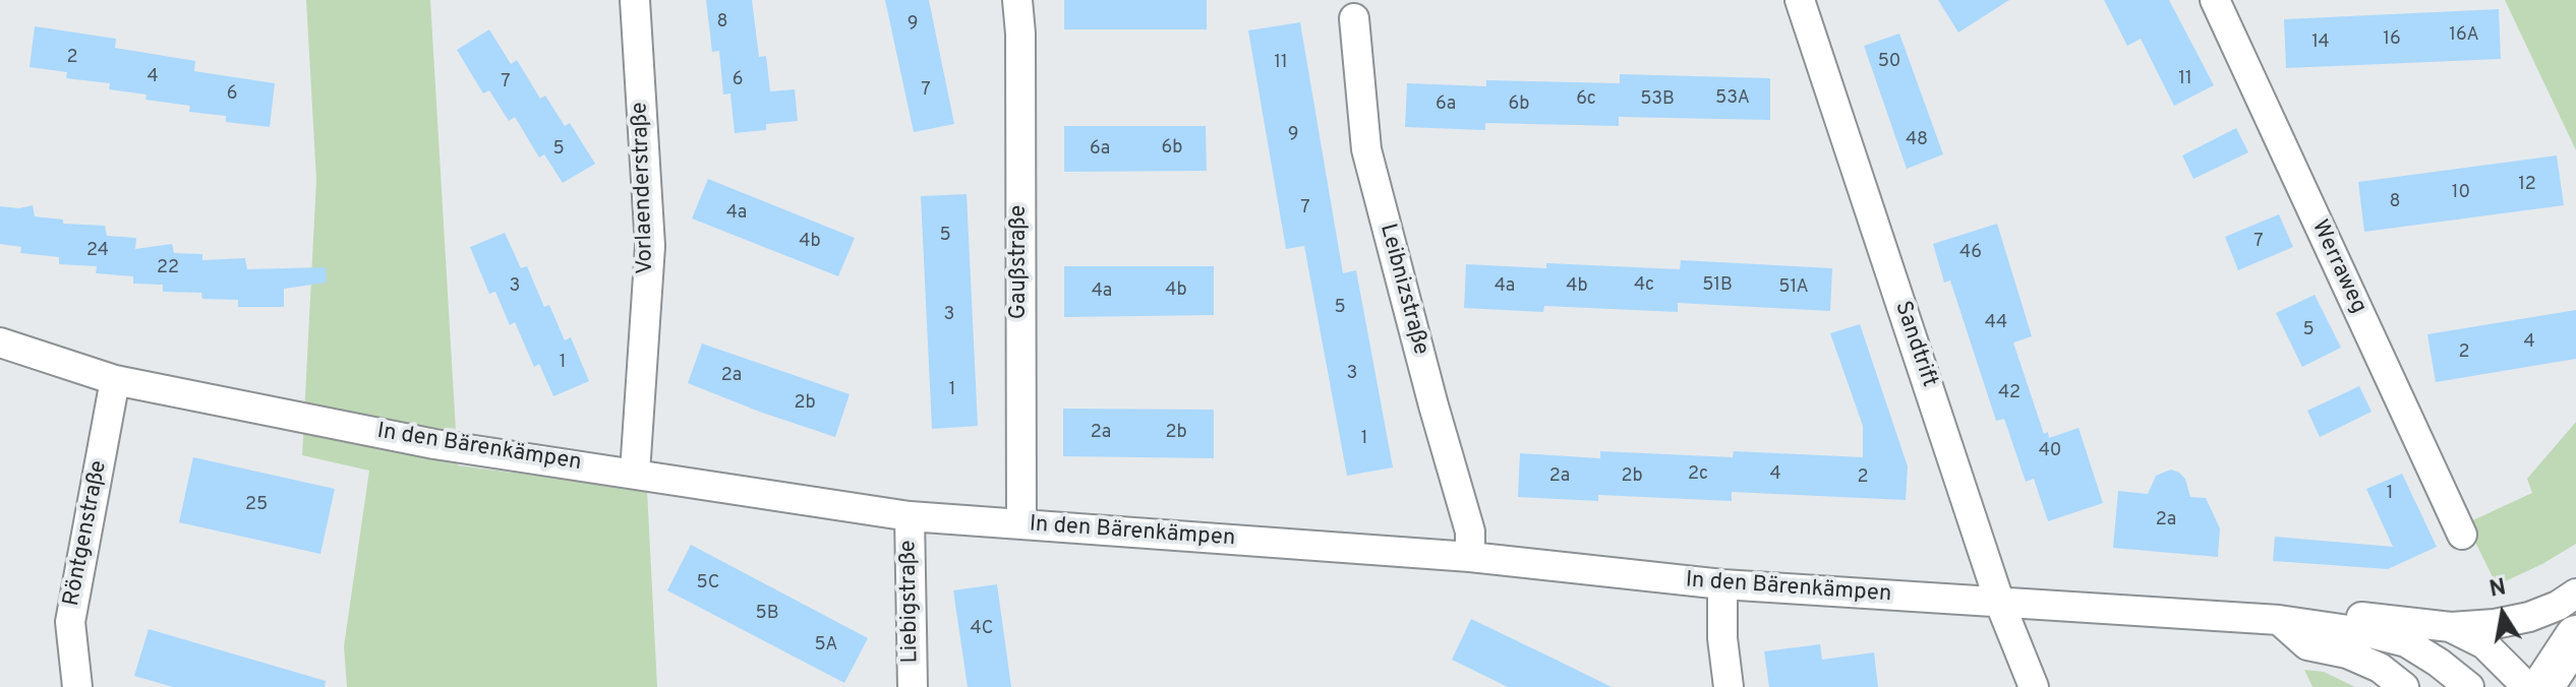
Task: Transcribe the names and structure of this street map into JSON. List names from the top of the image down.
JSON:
{
  "streets": {
    "street": [
      "Vorlaenderstraße",
      "Gaußstraße",
      "Werraweg",
      "Leibnizstraße",
      "Sandtrift",
      "In den Bärenkämpen",
      "Röntgenstraße",
      "Liebigstraße"
    ]
  },
  "crossings": [
    ["Vorlaenderstraße", "In den Bärenkämpen"],
    ["Gaußstraße", "In den Bärenkämpen"],
    ["Leibnizstraße", "In den Bärenkämpen"],
    ["Sandtrift", "In den Bärenkämpen"],
    ["In den Bärenkämpen", "Röntgenstraße"],
    ["In den Bärenkämpen", "Liebigstraße"]
  ],
  "house_numbers": [
    "8",
    "9",
    "16A",
    "16",
    "14",
    "2",
    "50",
    "11",
    "4",
    "11",
    "6",
    "7",
    "7",
    "6",
    "53A",
    "6c",
    "53B",
    "6a",
    "6b",
    "9",
    "48",
    "6b",
    "5",
    "6a",
    "12",
    "10",
    "8",
    "7",
    "4a",
    "5",
    "4b",
    "7",
    "24",
    "46",
    "22",
    "4c",
    "51B",
    "3",
    "4a",
    "4b",
    "51A",
    "4b",
    "4a",
    "5",
    "3",
    "44",
    "5",
    "4",
    "2",
    "1",
    "3",
    "2a",
    "1",
    "42",
    "2b",
    "2a",
    "2b",
    "1",
    "40",
    "2c",
    "4",
    "2a",
    "2b",
    "2",
    "1",
    "25",
    "2a",
    "5C",
    "5B",
    "4C",
    "5A"
  ],
  "north": "top"
}
